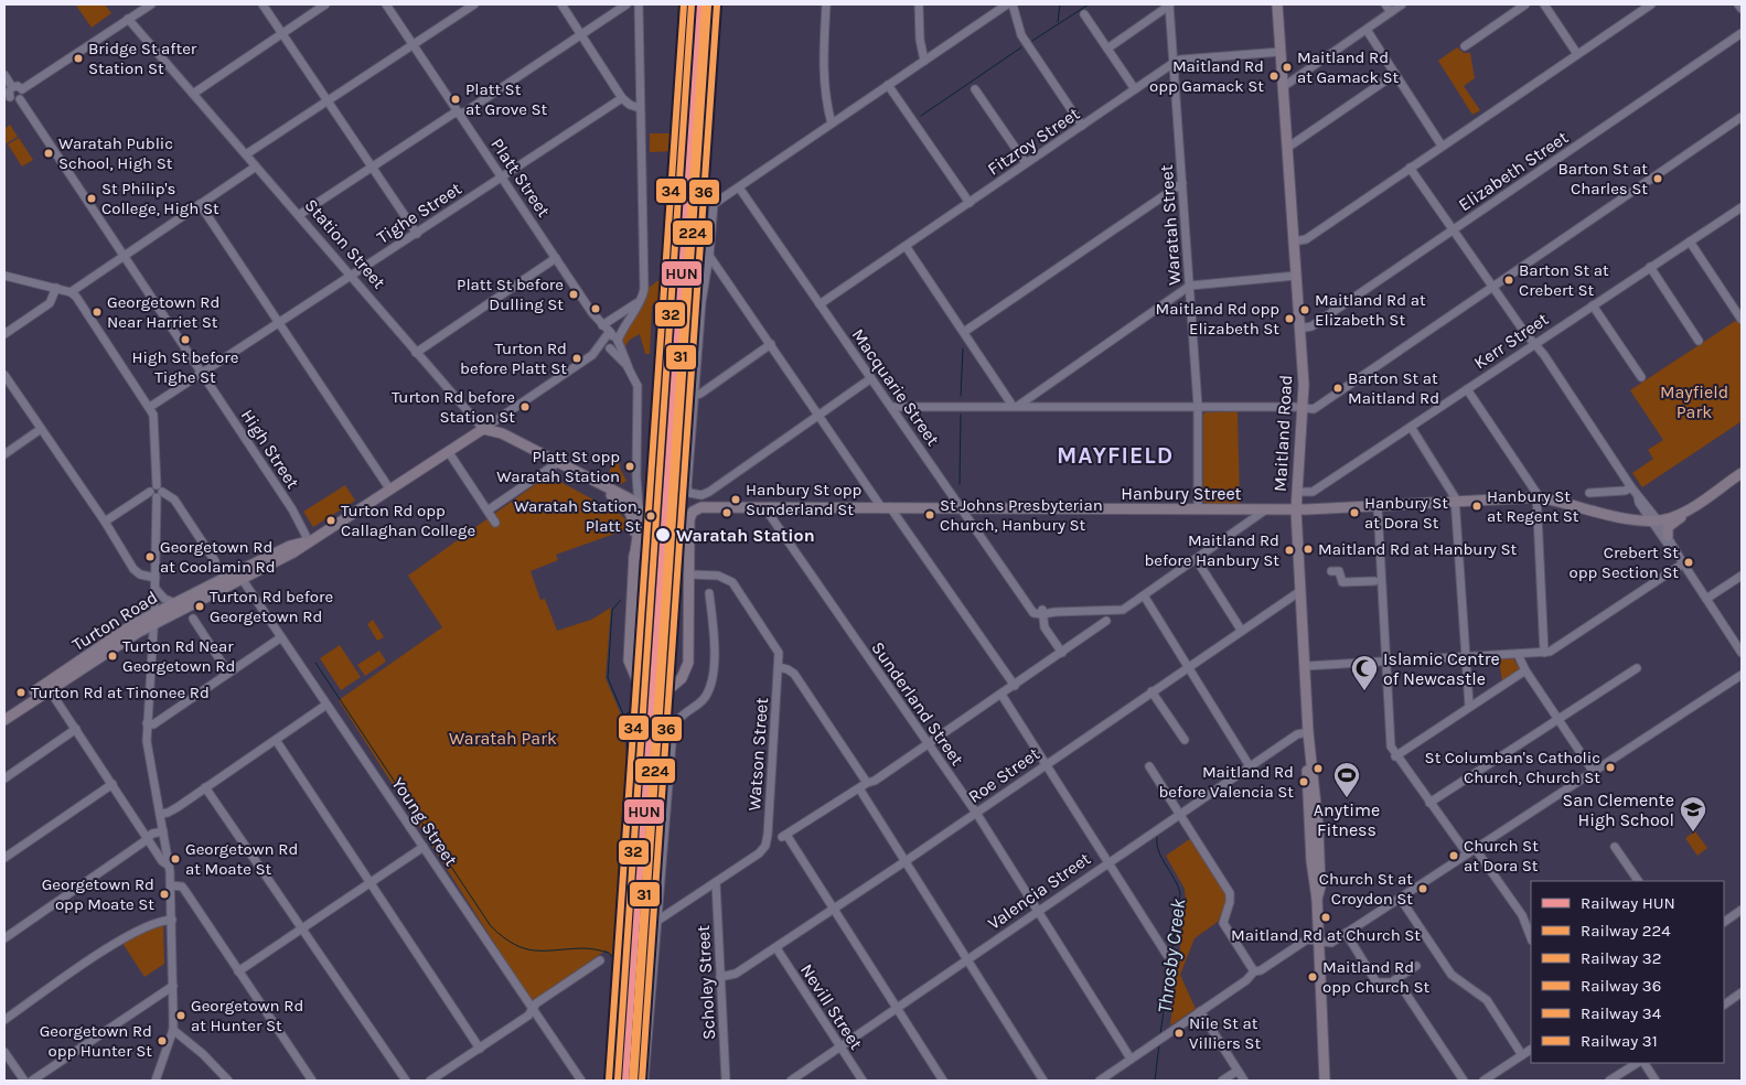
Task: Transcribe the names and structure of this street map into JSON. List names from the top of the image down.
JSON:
{
  "streets": {
    "main road": ["Maitland Road", "Hanbury Street", "Turton Road"],
    "street": [
      "Fitzroy Street",
      "Elizabeth Street",
      "Platt Street",
      "Tighe Street",
      "Waratah Street",
      "Station Street",
      "Kerr Street",
      "Macquarie Street",
      "High Street",
      "Sunderland Street",
      "Watson Street",
      "Roe Street",
      "Young Street",
      "Valencia Street",
      "Scholey Street",
      "Nevill Street"
    ]
  },
  "crossings": [
    ["Fitzroy Street", "Waratah Street"],
    ["Fitzroy Street", "Macquarie Street"],
    ["Fitzroy Street", "Maitland Road"],
    ["Elizabeth Street", "Maitland Road"],
    ["Platt Street", "Tighe Street"],
    ["Platt Street", "Turton Road"],
    ["Tighe Street", "Station Street"],
    ["Tighe Street", "High Street"],
    ["Waratah Street", "Hanbury Street"],
    ["Station Street", "Turton Road"],
    ["Kerr Street", "Maitland Road"],
    ["Macquarie Street", "Hanbury Street"],
    ["Maitland Road", "Hanbury Street"],
    ["Maitland Road", "Roe Street"],
    ["Maitland Road", "Valencia Street"],
    ["High Street", "Turton Road"],
    ["Hanbury Street", "Sunderland Street"],
    ["Hanbury Street", "Watson Street"],
    ["Turton Road", "Young Street"],
    ["Sunderland Street", "Roe Street"],
    ["Sunderland Street", "Valencia Street"],
    ["Watson Street", "Scholey Street"],
    ["Roe Street", "Scholey Street"],
    ["Roe Street", "Nevill Street"],
    ["Valencia Street", "Nevill Street"]
  ],
  "districts": ["MAYFIELD"],
  "water": ["Throsby Creek"],
  "parks": ["Mayfield Park", "Waratah Park"],
  "places": {
    "other": [
      "Bridge St after Station St",
      "Maitland Rd at Gamack St",
      "Maitland Rd opp Gamack St",
      "Platt St at Grove St",
      "Waratah Public School, High St",
      "Barton St at Charles St",
      "St Philip's College, High St",
      "Barton St at Crebert St",
      "Platt St before Dulling St",
      "Maitland Rd at Elizabeth St",
      "Georgetown Rd Near Harriet St",
      "Maitland Rd opp Elizabeth St",
      "High St before Tighe St",
      "Turton Rd before Platt St",
      "Barton St at Maitland Rd",
      "Turton Rd before Station St",
      "Platt St opp Waratah Station",
      "Hanbury St opp Sunderland St",
      "Hanbury St at Regent St",
      "Hanbury St at Dora St",
      "St Johns Presbyterian Church, Hanbury St",
      "Waratah Station, Platt St",
      "Turton Rd opp Callaghan College",
      "Waratah Station",
      "Maitland Rd at Hanbury St",
      "Maitland Rd before Hanbury St",
      "Georgetown Rd at Coolamin Rd",
      "Crebert St opp Section St",
      "Turton Rd before Georgetown Rd",
      "Turton Rd Near Georgetown Rd",
      "Turton Rd at Tinonee Rd",
      "St Columban's Catholic Church, Church St",
      "Maitland Rd before Valencia St",
      "Church St at Dora St",
      "Georgetown Rd at Moate St",
      "Church St at Croydon St",
      "Georgetown Rd opp Moate St",
      "Maitland Rd at Church St",
      "Maitland Rd opp Church St",
      "Georgetown Rd at Hunter St",
      "Nile St at Villiers St",
      "Georgetown Rd opp Hunter St"
    ],
    "mosque": ["Islamic Centre of Newcastle"],
    "sports": ["Anytime Fitness"],
    "school or university": ["San Clemente High School"]
  },
  "lines": [
    "rail line HUN",
    "rail line 32",
    "rail line 34",
    "rail line 224",
    "rail line 36",
    "rail line 31"
  ],
  "legend": [
    "Railway HUN",
    "Railway 224",
    "Railway 32",
    "Railway 36",
    "Railway 34",
    "Railway 31"
  ]
}
